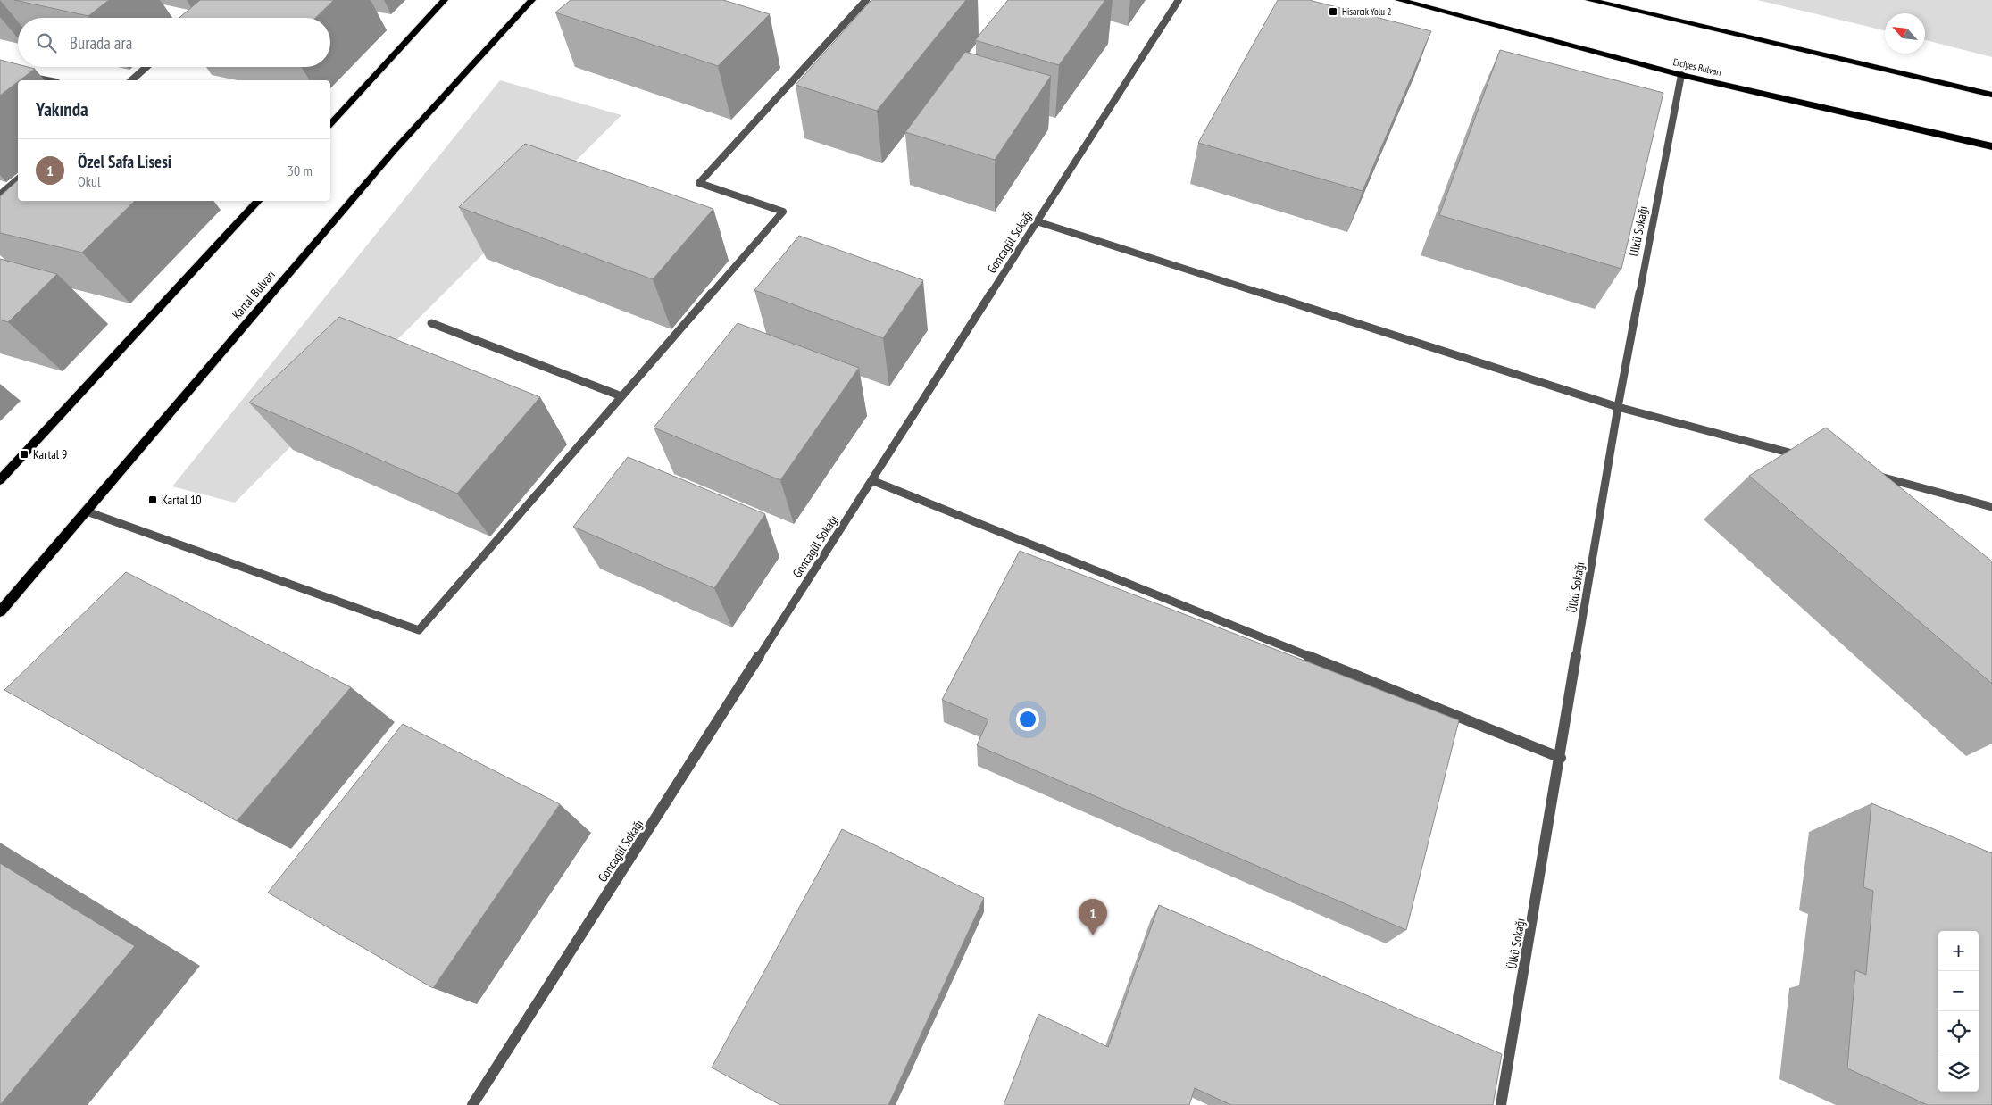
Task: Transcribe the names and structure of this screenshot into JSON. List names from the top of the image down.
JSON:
{
  "streets": {
    "highway": ["Erciyes Bulvarı"],
    "main road": ["Kartal Bulvarı"],
    "street": ["Ülkü Sokağı", "Goncagül Sokağı"]
  },
  "crossings": [
    ["Erciyes Bulvarı", "Ülkü Sokağı"]
  ],
  "places": {
    "transit": ["Hisarcık Yolu 2", "Kartal 9", "Kartal 10"]
  },
  "north": "top left",
  "page": {
    "search": "Burada ara",
    "heading": "Yakında",
    "list": [
      {
        "mark": "1",
        "name": "Özel Safa Lisesi",
        "note": "Okul",
        "value": "30 m"
      }
    ],
    "pins": "1",
    "map_buttons": ["+", "−"]
  }
}
